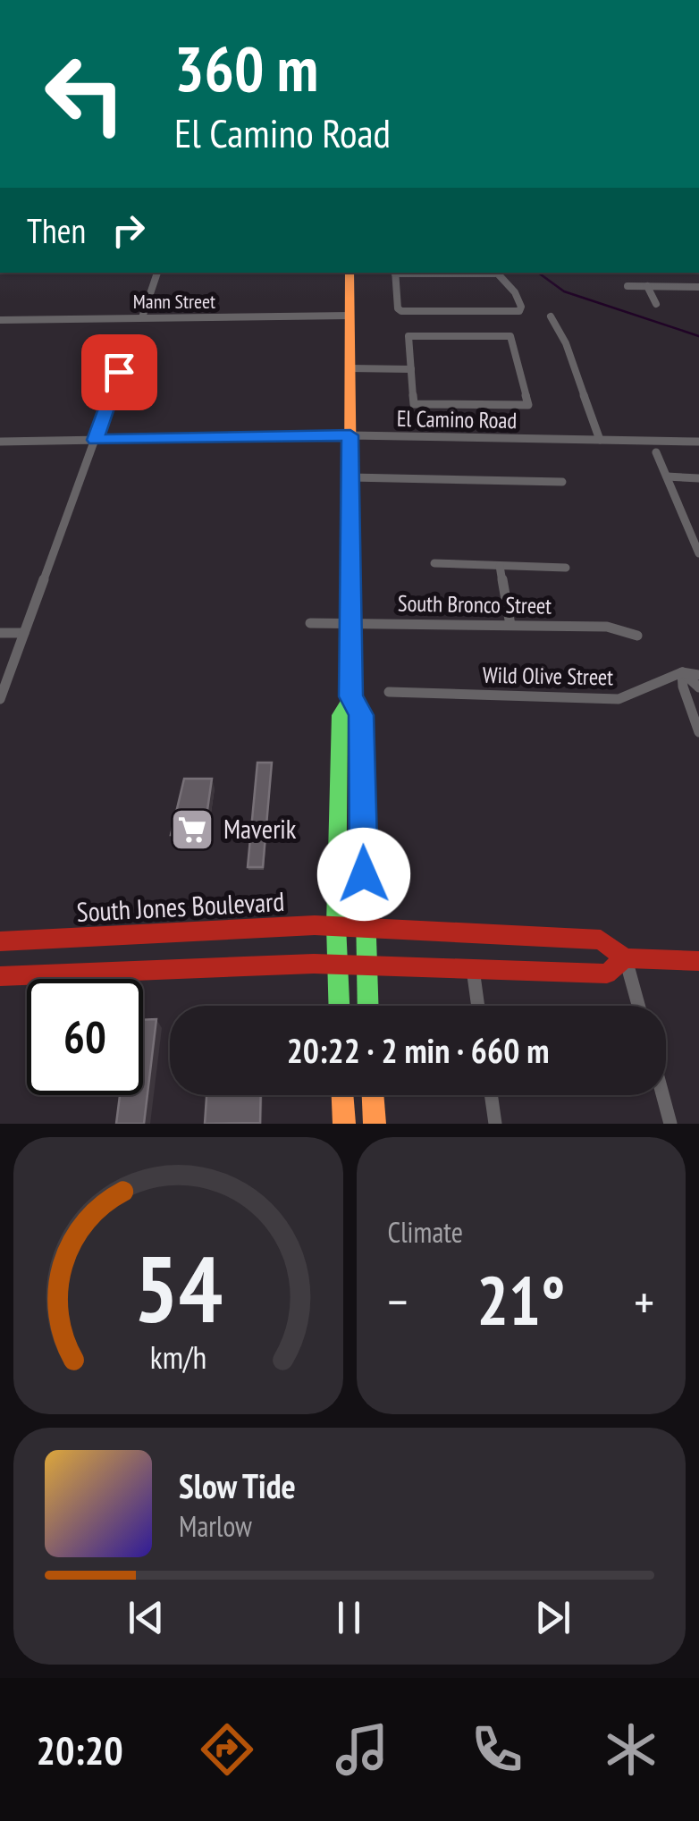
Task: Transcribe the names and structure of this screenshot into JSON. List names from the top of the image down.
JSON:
{
  "streets": {
    "main road": ["South Jones Boulevard"],
    "street": [
      "Mann Street",
      "El Camino Road",
      "South Bronco Street",
      "Wild Olive Street"
    ]
  },
  "places": {
    "supermarket": ["Maverik"]
  },
  "page": {
    "turn": ["360 m", "El Camino Road"],
    "then": "Then",
    "limit": "60",
    "trip": "20:22 · 2 min · 660 m",
    "tile": "Climate",
    "heat": ["−", "21°", "+"],
    "song": ["Slow Tide", "Marlow"],
    "tabs": "20:20",
    "gauge": ["54", "km/h"]
  }
}
